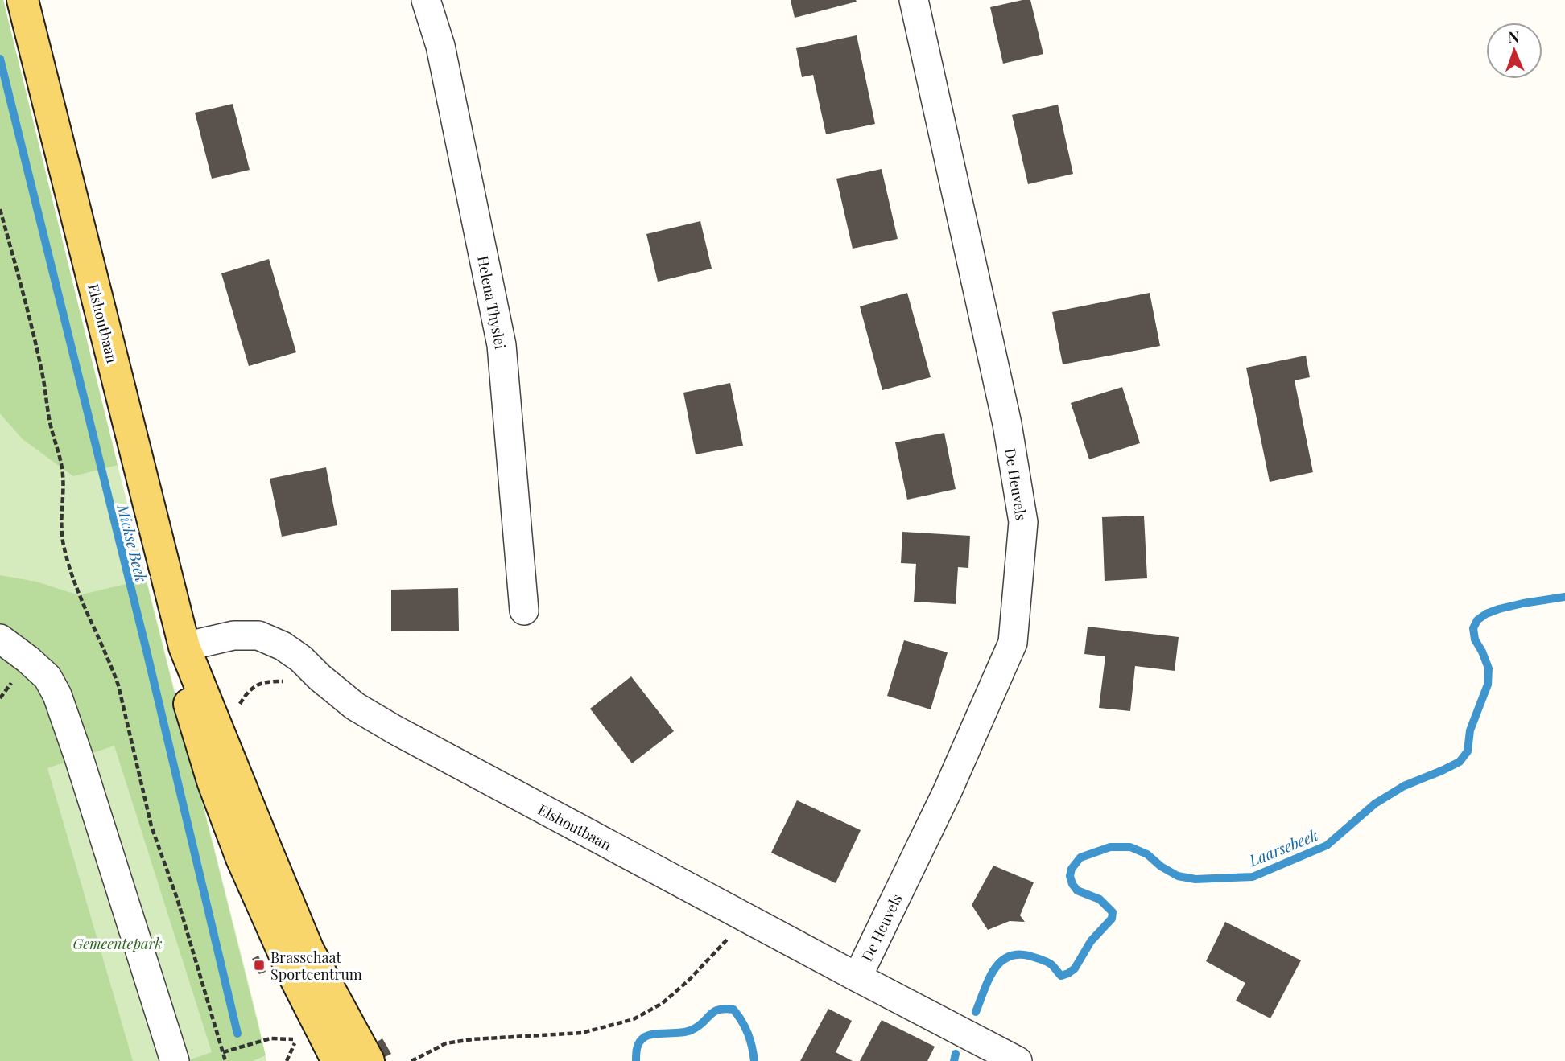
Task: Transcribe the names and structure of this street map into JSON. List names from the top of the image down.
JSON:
{
  "streets": {
    "main road": ["Elshoutbaan"],
    "street": ["Helena Thyslei", "De Heuvels"]
  },
  "crossings": [
    ["Elshoutbaan", "De Heuvels"]
  ],
  "water": ["Mickse Beek", "Laarsebeek"],
  "parks": ["Gemeentepark"],
  "places": {
    "transit": ["Brasschaat Sportcentrum"]
  },
  "north": "top"
}
